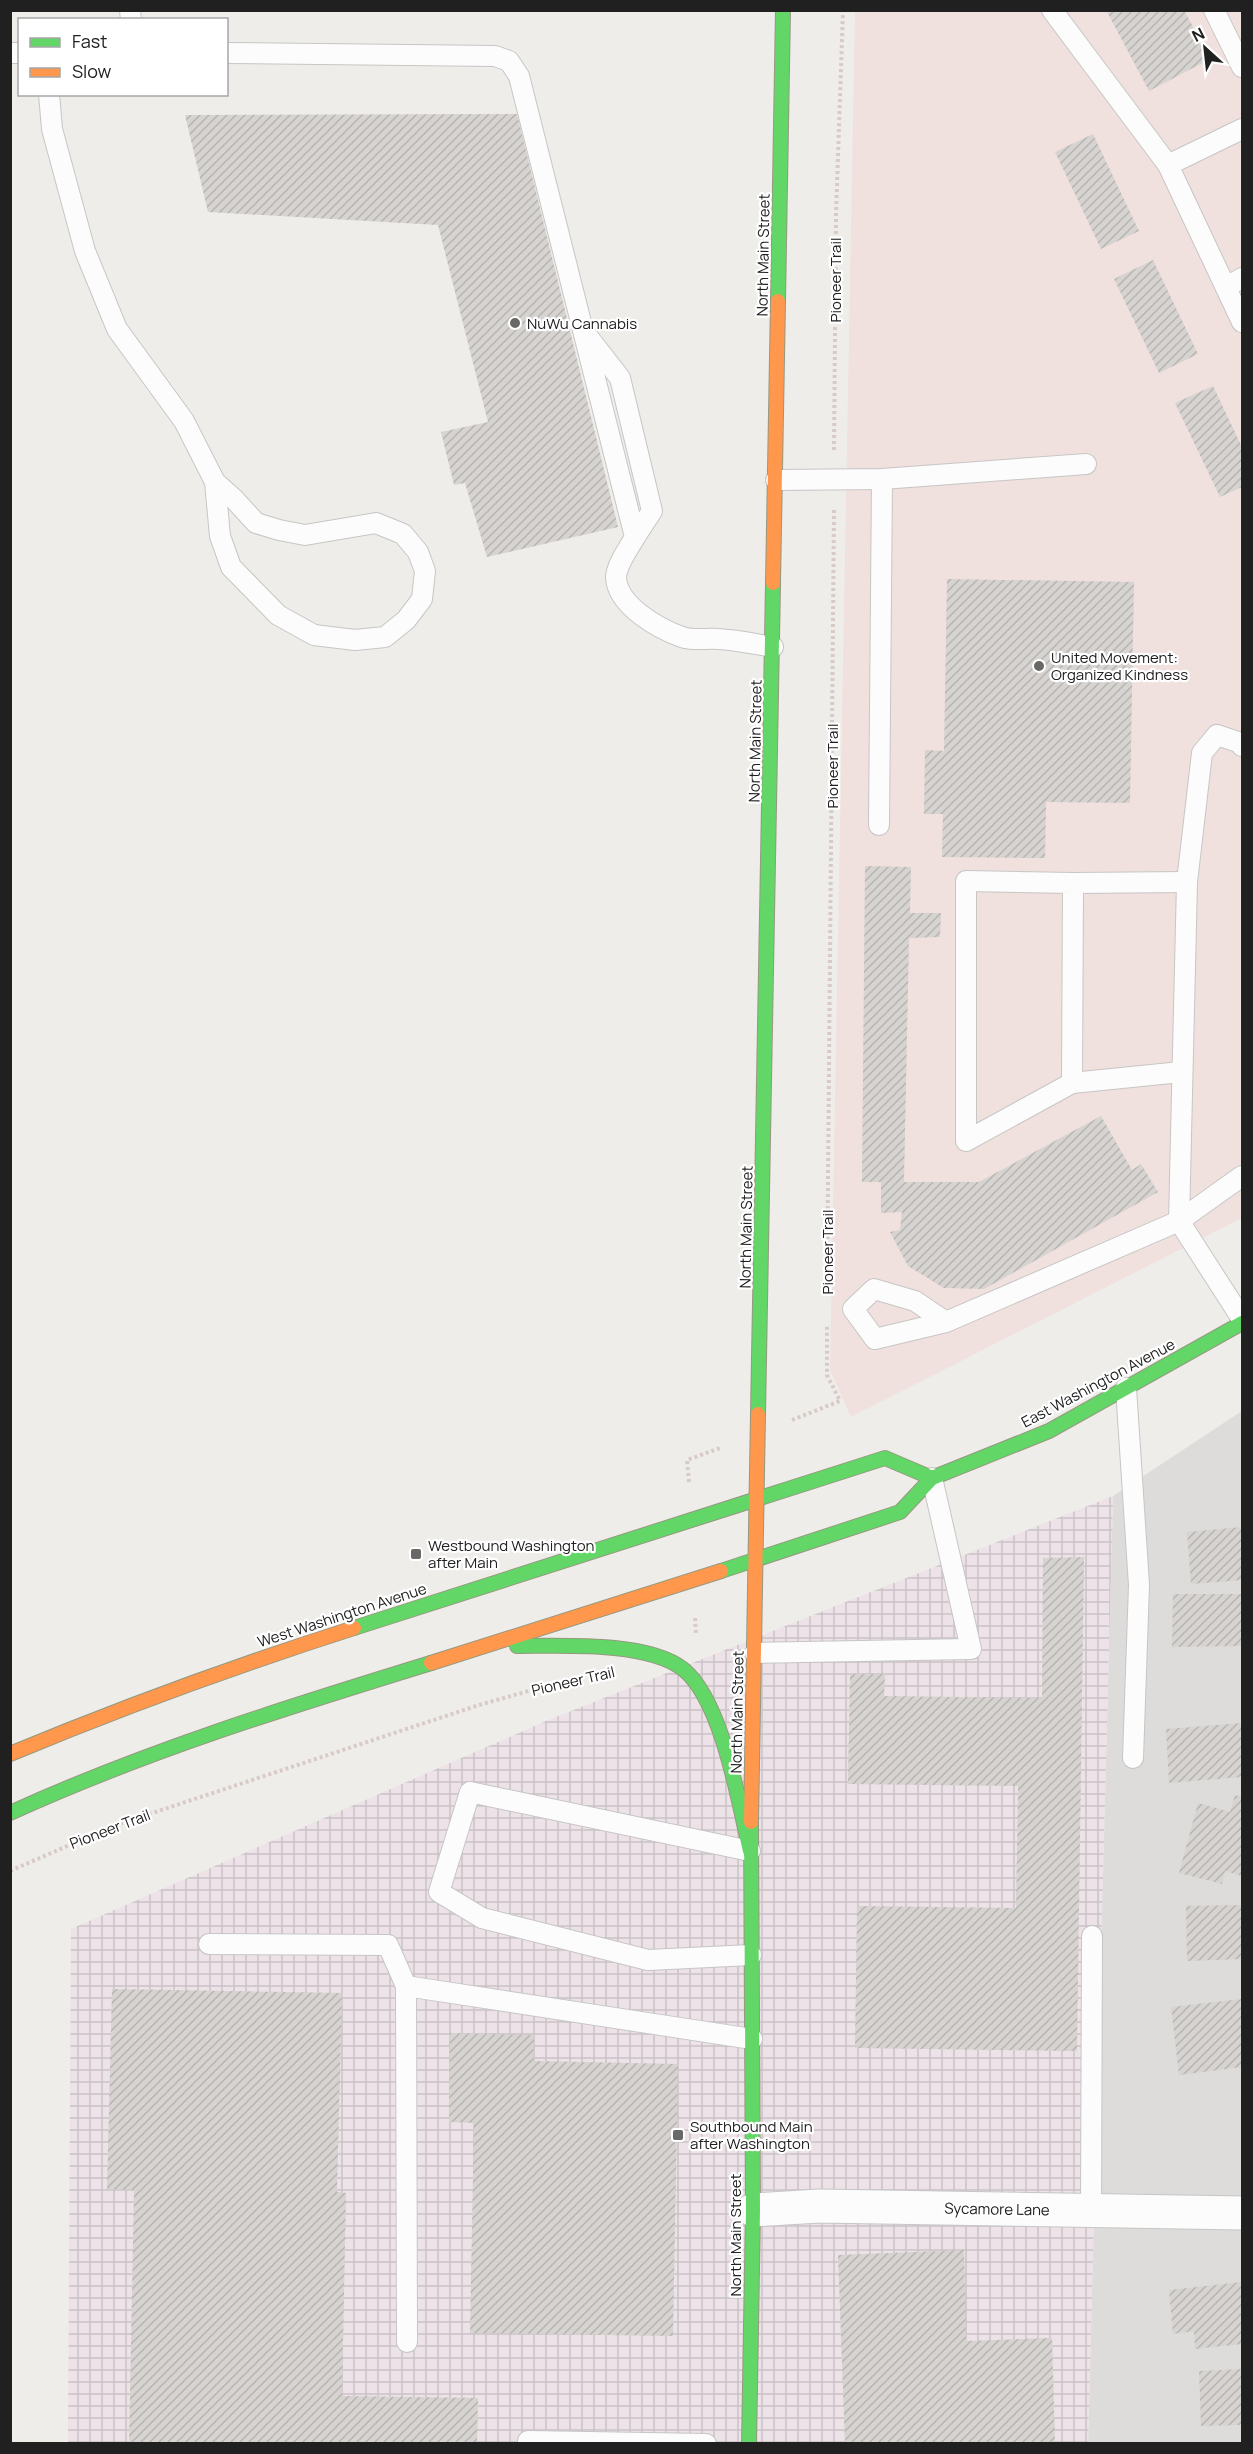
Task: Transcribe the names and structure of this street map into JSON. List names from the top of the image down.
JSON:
{
  "streets": {
    "main road": ["North Main Street", "East Washington Avenue", "West Washington Avenue"],
    "street": ["Sycamore Lane"],
    "path": ["Pioneer Trail"]
  },
  "crossings": [
    ["North Main Street", "East Washington Avenue"],
    ["North Main Street", "West Washington Avenue"],
    ["North Main Street", "Sycamore Lane"]
  ],
  "places": {
    "other": ["NuWu Cannabis", "United Movement: Organized Kindness"],
    "transit": ["Westbound Washington after Main", "Southbound Main after Washington"]
  },
  "legend": ["Fast", "Slow"],
  "north": "top left"
}
